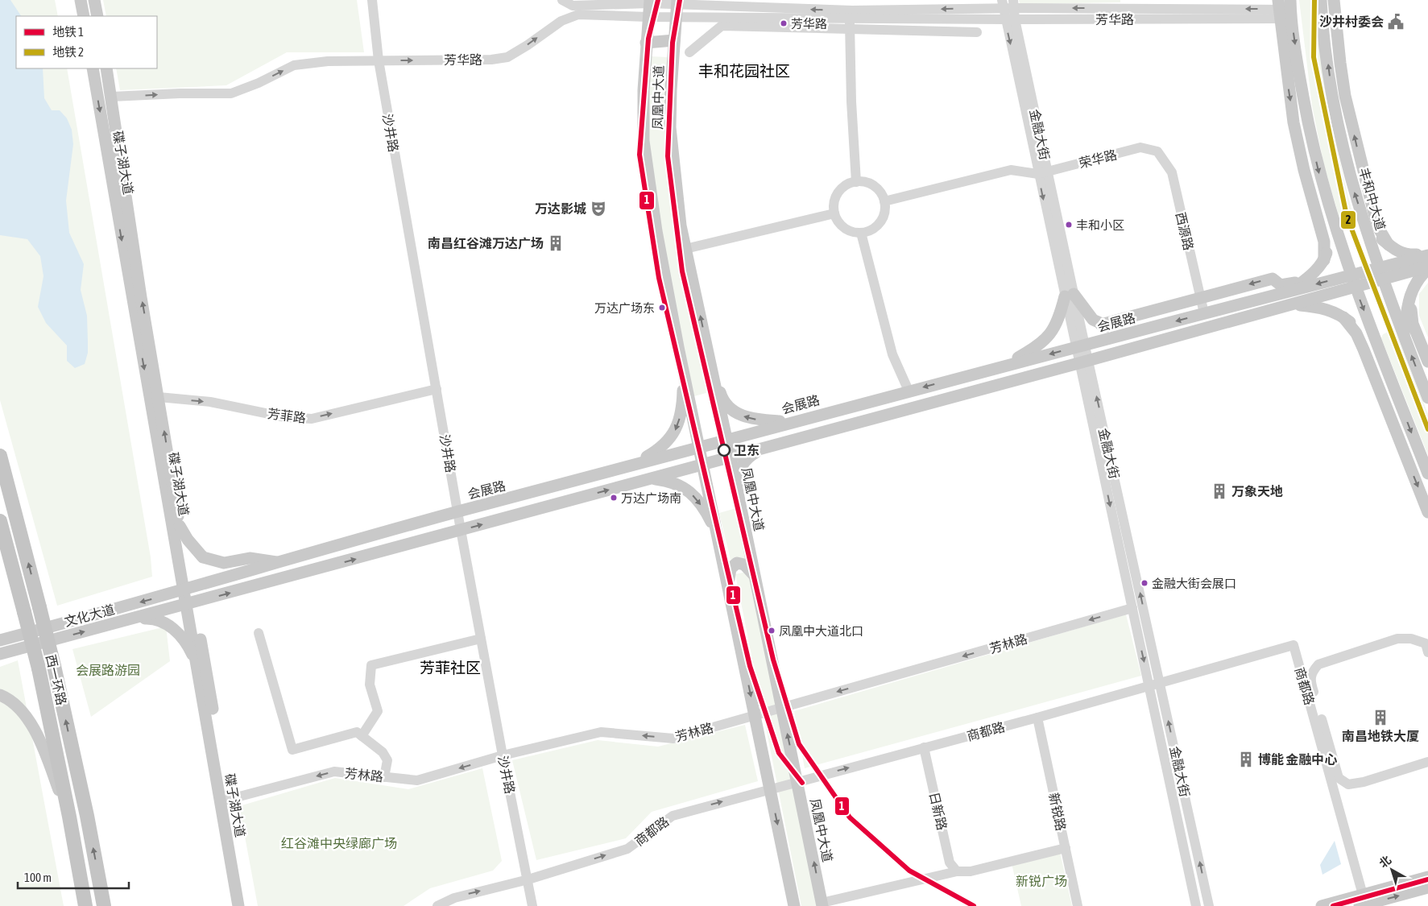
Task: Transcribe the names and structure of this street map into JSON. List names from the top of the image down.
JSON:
{
  "streets": {
    "highway": ["西一环路"],
    "main road": [
      "凤凰中大道",
      "碟子湖大道",
      "丰和中大道",
      "会展路",
      "文化大道"
    ],
    "street": [
      "芳华路",
      "沙井路",
      "金融大街",
      "荣华路",
      "西源路",
      "芳菲路",
      "芳林路",
      "商都路",
      "日新路",
      "新锐路"
    ]
  },
  "crossings": [
    ["芳华路", "凤凰中大道"],
    ["芳华路", "沙井路"],
    ["芳华路", "金融大街"],
    ["芳华路", "碟子湖大道"],
    ["凤凰中大道", "会展路"],
    ["凤凰中大道", "芳林路"],
    ["凤凰中大道", "商都路"],
    ["沙井路", "会展路"],
    ["沙井路", "芳菲路"],
    ["沙井路", "芳林路"],
    ["沙井路", "商都路"],
    ["金融大街", "荣华路"],
    ["金融大街", "会展路"],
    ["金融大街", "芳林路"],
    ["金融大街", "商都路"],
    ["荣华路", "西源路"],
    ["碟子湖大道", "会展路"],
    ["碟子湖大道", "芳菲路"],
    ["碟子湖大道", "文化大道"],
    ["碟子湖大道", "芳林路"],
    ["丰和中大道", "会展路"],
    ["西源路", "会展路"],
    ["会展路", "文化大道"],
    ["商都路", "日新路"],
    ["商都路", "新锐路"]
  ],
  "one_way": ["芳菲路", "芳林路", "商都路"],
  "districts": ["丰和花园社区", "芳菲社区"],
  "parks": ["会展路游园", "红谷滩中央绿廊广场", "新锐广场"],
  "places": {
    "public building": ["沙井村委会"],
    "other": [
      "芳华路",
      "丰和小区",
      "万达广场东",
      "卫东",
      "万达广场南",
      "金融大街会展口",
      "凤凰中大道北口"
    ],
    "theatre": ["万达影城"],
    "building": [
      "南昌红谷滩万达广场",
      "万象天地",
      "南昌地铁大厦",
      "博能 金融中心"
    ]
  },
  "lines": ["metro line 1", "metro line 2"],
  "legend": ["地铁 1", "地铁 2"],
  "scale_bar": "100 m",
  "north": "top left"
}
